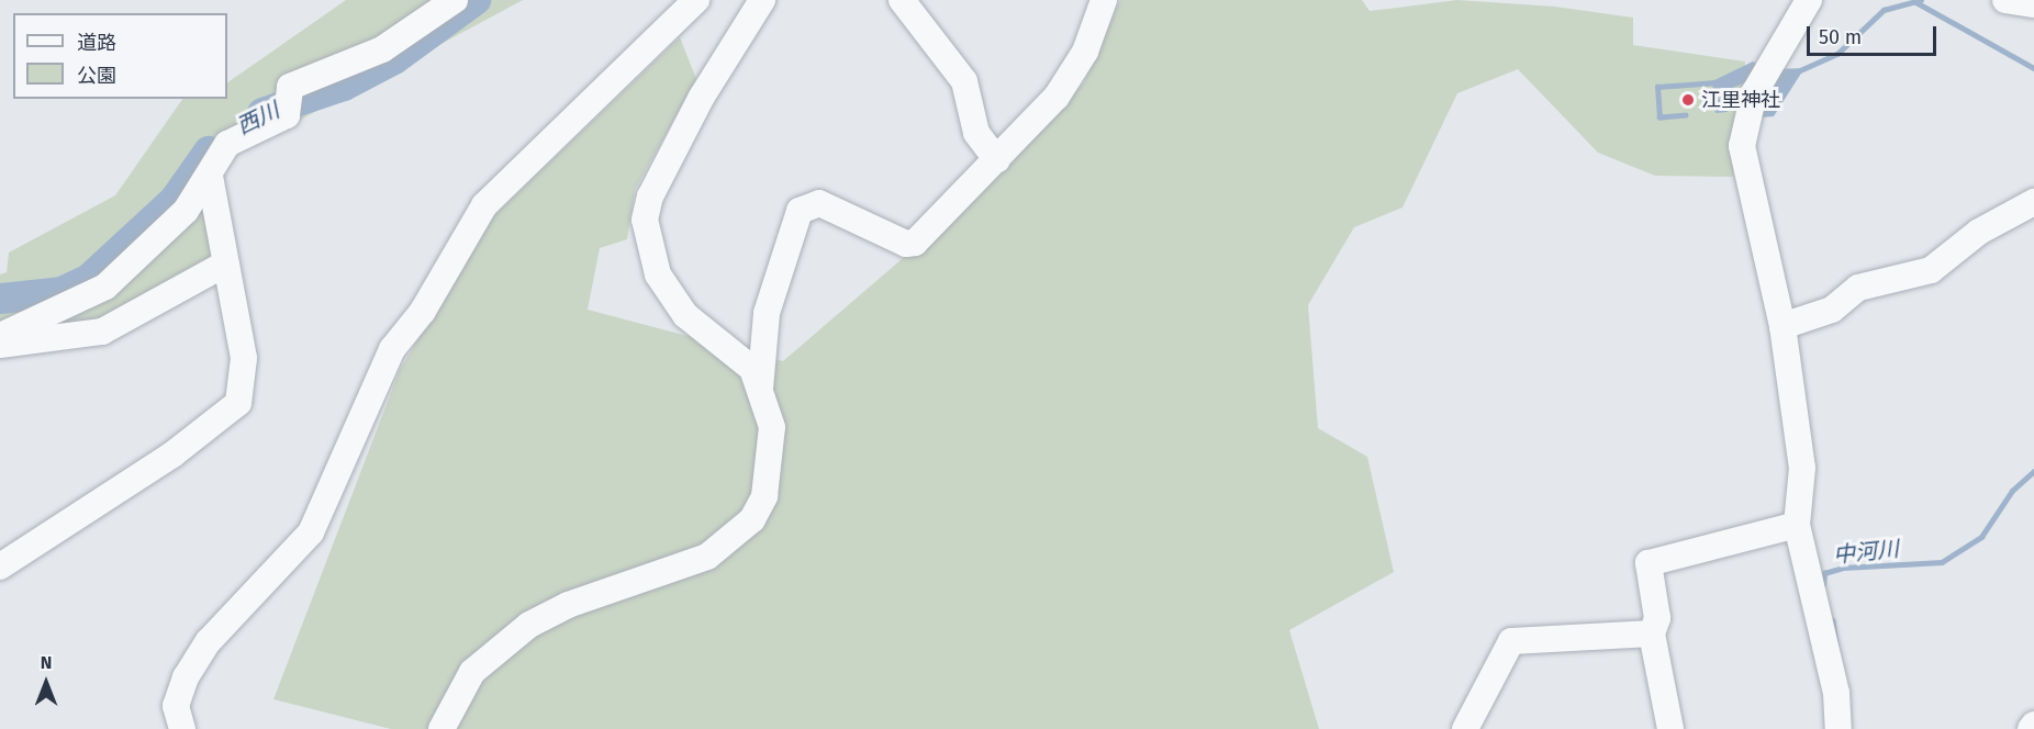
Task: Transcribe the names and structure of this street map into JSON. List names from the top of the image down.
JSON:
{
  "water": ["西川", "中河川"],
  "places": ["江里神社"],
  "legend": ["道路", "公園"],
  "scale_bar": "50 m",
  "north": "top"
}
